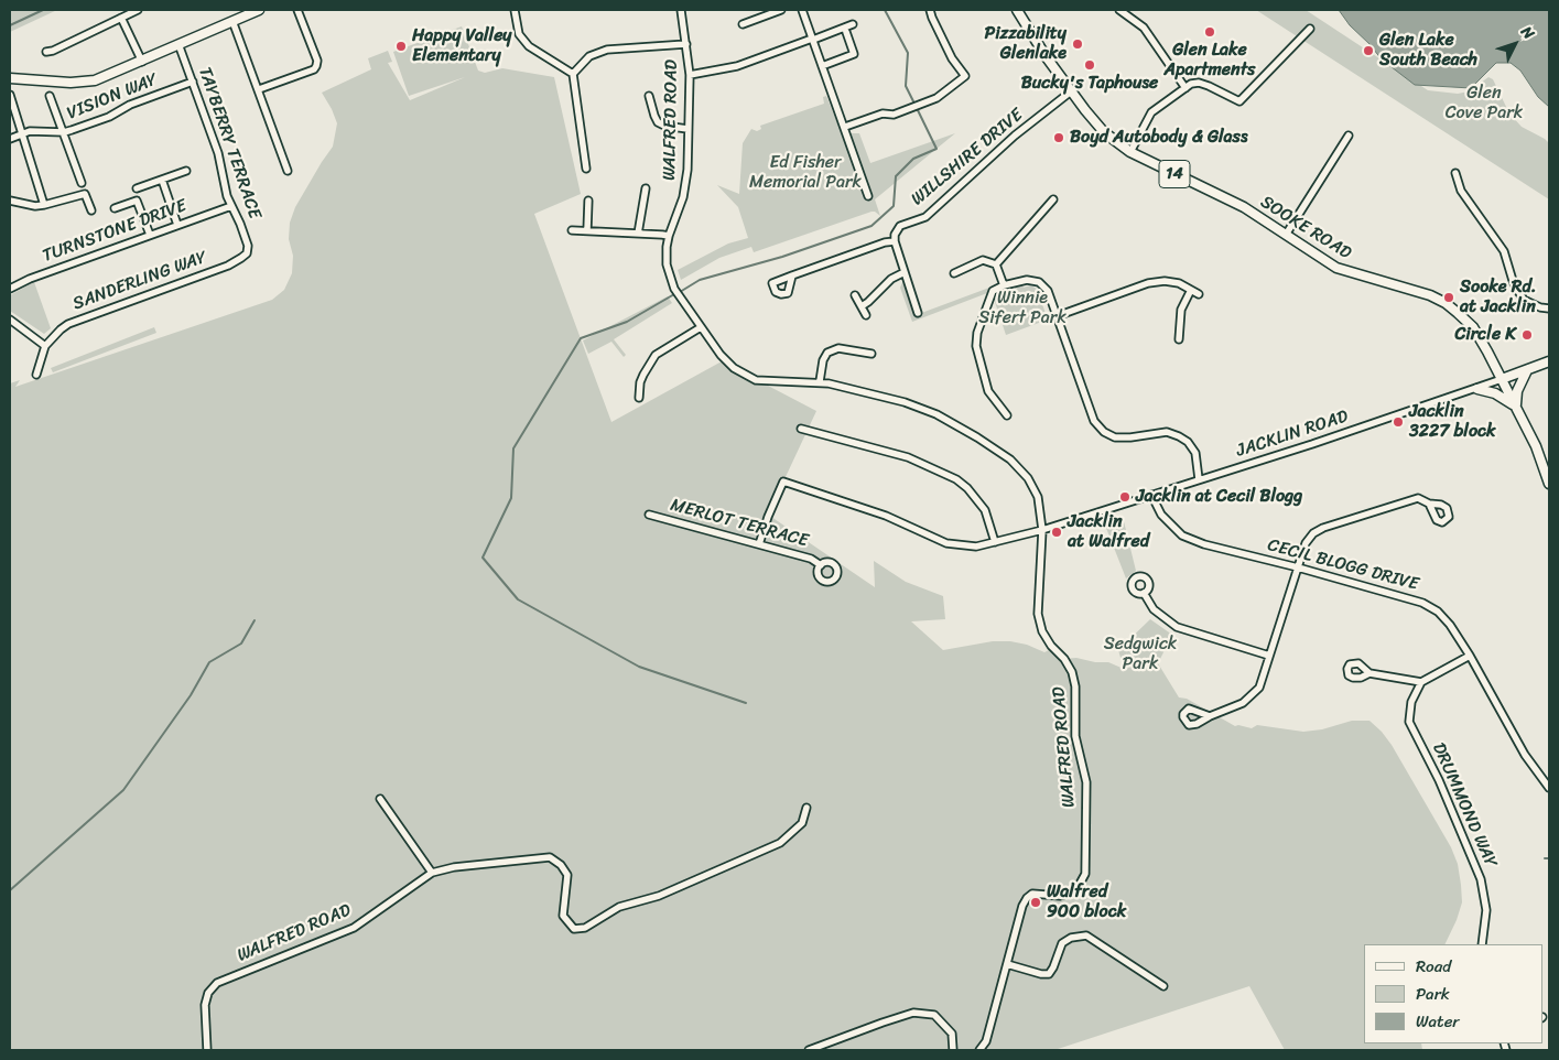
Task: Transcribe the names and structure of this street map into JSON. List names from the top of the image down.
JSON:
{
  "streets": {
    "main road": ["14", "SOOKE ROAD", "JACKLIN ROAD"],
    "street": [
      "VISION WAY",
      "WALFRED ROAD",
      "TAYBERRY TERRACE",
      "WILLSHIRE DRIVE",
      "TURNSTONE DRIVE",
      "SANDERLING WAY",
      "MERLOT TERRACE",
      "CECIL BLOGG DRIVE",
      "DRUMMOND WAY"
    ]
  },
  "crossings": [
    ["VISION WAY", "TAYBERRY TERRACE"],
    ["WALFRED ROAD", "JACKLIN ROAD"],
    ["TAYBERRY TERRACE", "TURNSTONE DRIVE"],
    ["TAYBERRY TERRACE", "SANDERLING WAY"],
    ["WILLSHIRE DRIVE", "SOOKE ROAD"],
    ["SOOKE ROAD", "JACKLIN ROAD"],
    ["JACKLIN ROAD", "MERLOT TERRACE"],
    ["JACKLIN ROAD", "CECIL BLOGG DRIVE"]
  ],
  "parks": [
    "Glen Cove Park",
    "Ed Fisher Memorial Park",
    "Winnie Sifert Park",
    "Sedgwick Park"
  ],
  "places": [
    "Glen Lake Apartments",
    "Pizzability Glenlake",
    "Happy Valley Elementary",
    "Glen Lake South Beach",
    "Bucky's Taphouse",
    "Boyd Autobody & Glass",
    "Sooke Rd. at Jacklin",
    "Circle K",
    "Jacklin 3227 block",
    "Jacklin at Cecil Blogg",
    "Jacklin at Walfred",
    "Walfred 900 block"
  ],
  "legend": ["Road", "Park", "Water"],
  "north": "top right"
}
